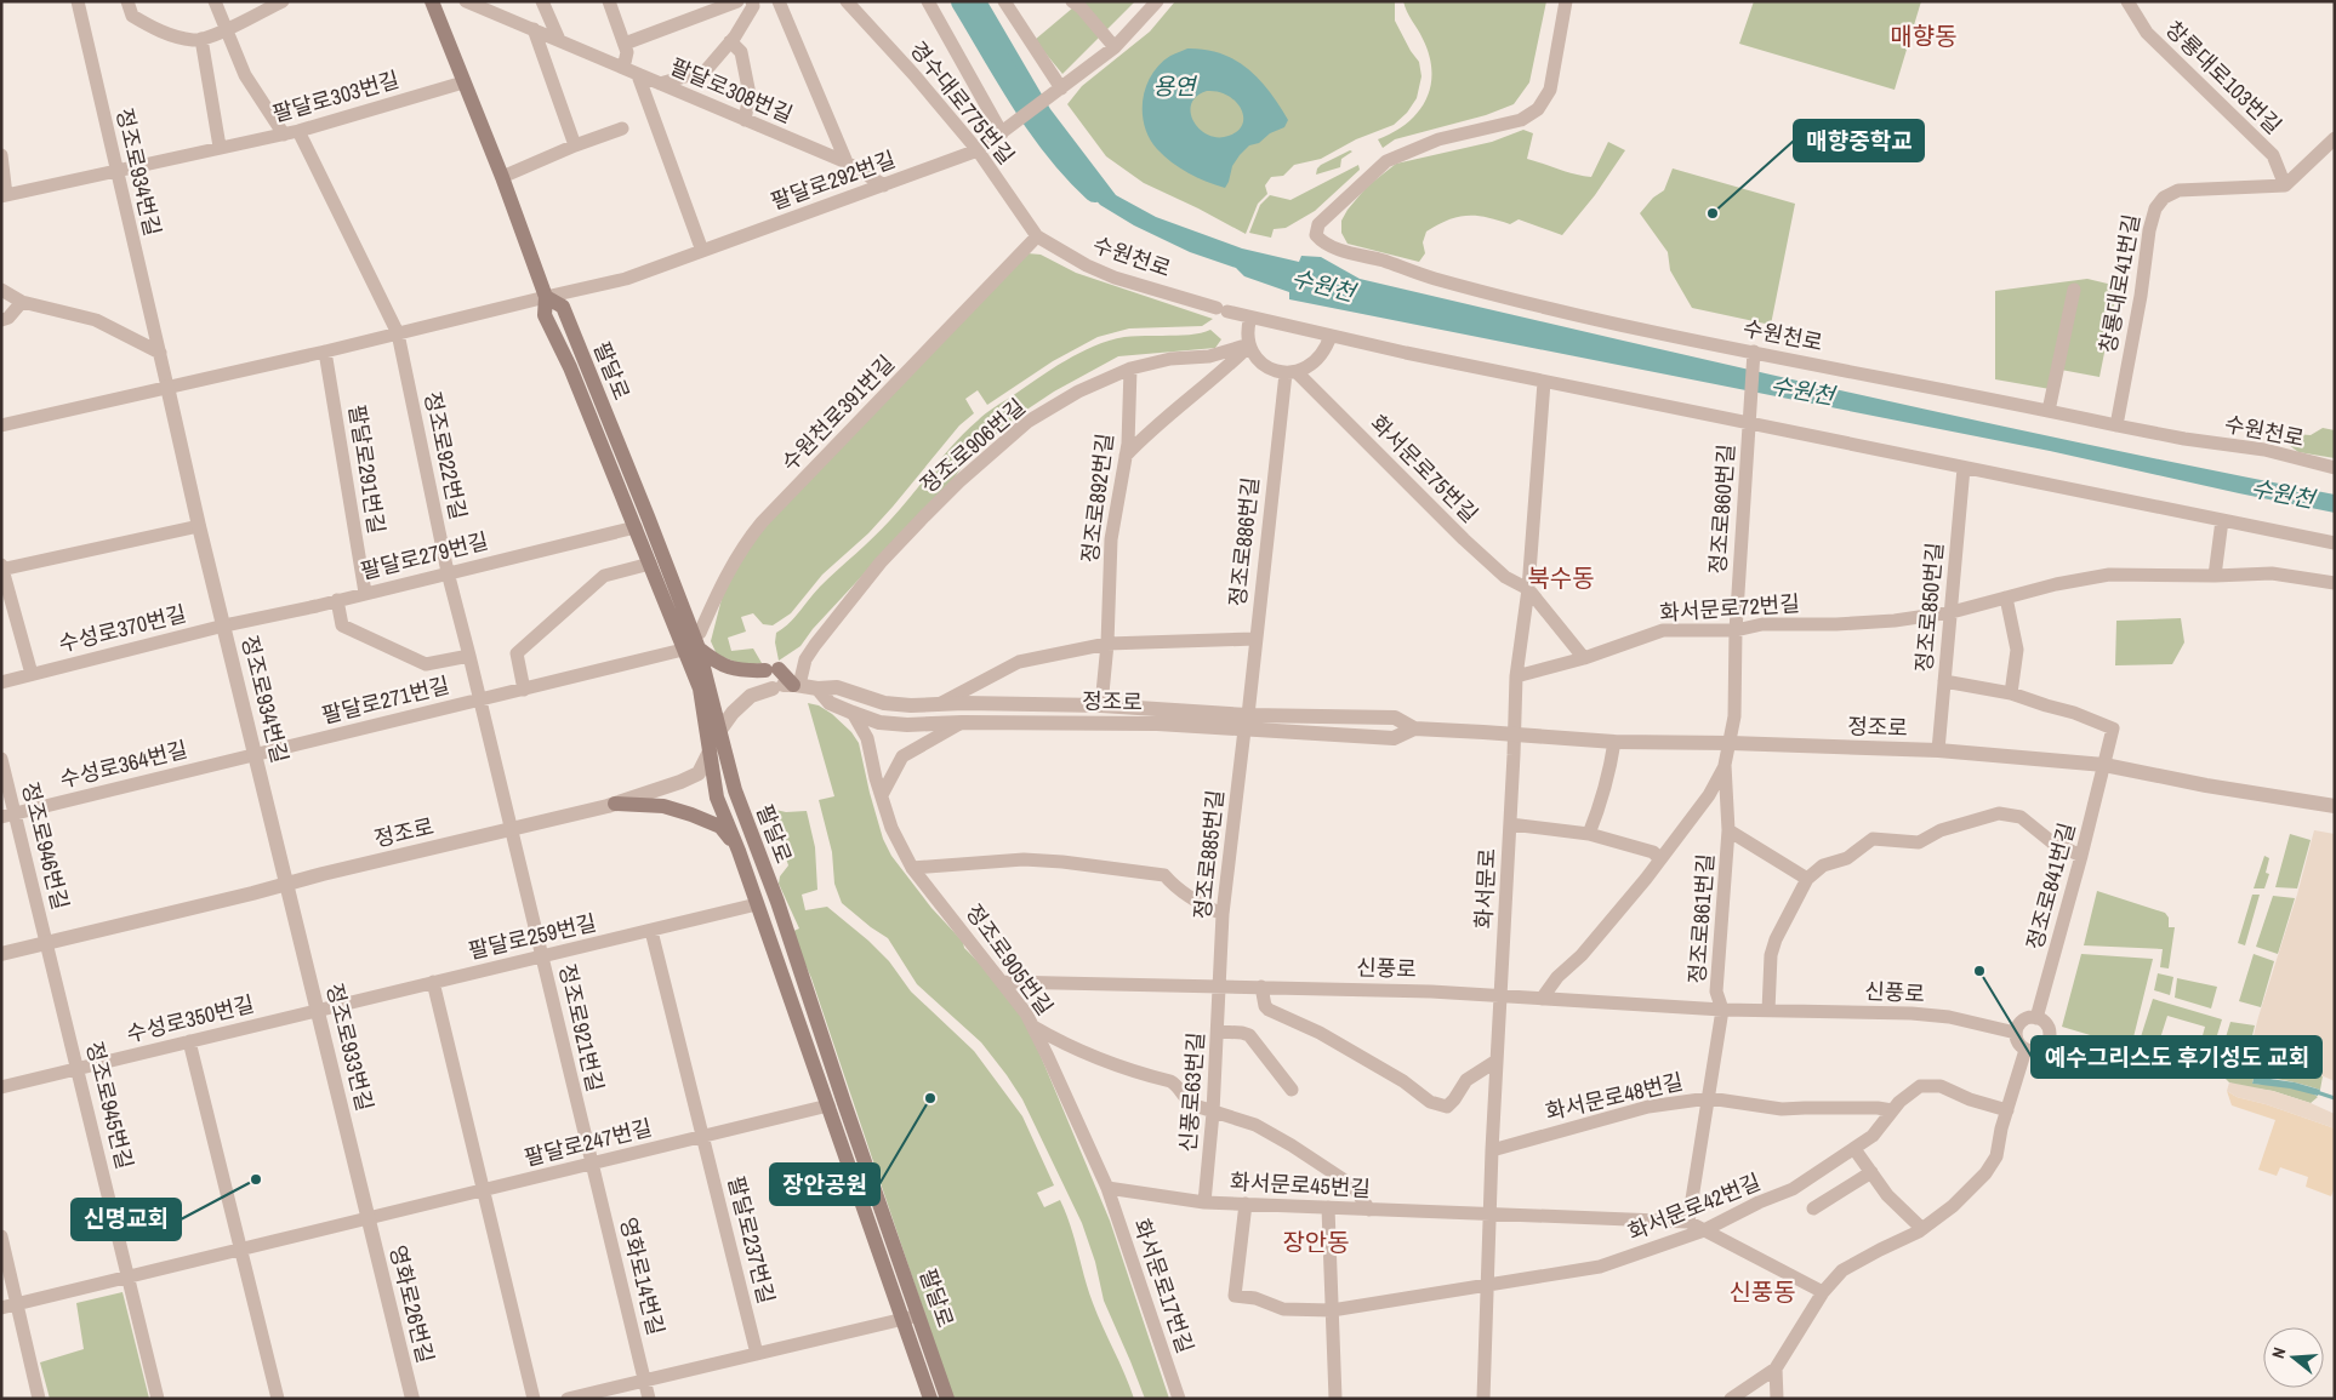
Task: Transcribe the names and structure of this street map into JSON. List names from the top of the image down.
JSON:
{
  "streets": {
    "main road": ["팔달로"],
    "street": [
      "창룡대로103번길",
      "팔달로308번길",
      "팔달로303번길",
      "경수대로775번길",
      "정조로934번길",
      "팔달로292번길",
      "수원천로",
      "창룡대로41번길",
      "수원천로391번길",
      "정조로906번길",
      "정조로922번길",
      "팔달로291번길",
      "화서문로75번길",
      "정조로892번길",
      "정조로860번길",
      "정조로886번길",
      "팔달로279번길",
      "정조로850번길",
      "화서문로72번길",
      "수성로370번길",
      "팔달로271번길",
      "정조로",
      "수성로364번길",
      "정조로946번길",
      "정조로885번길",
      "정조로841번길",
      "화서문로",
      "정조로861번길",
      "팔달로259번길",
      "정조로905번길",
      "신풍로",
      "수성로350번길",
      "정조로921번길",
      "정조로933번길",
      "신풍로63번길",
      "화서문로48번길",
      "정조로945번길",
      "팔달로247번길",
      "화서문로45번길",
      "화서문로42번길",
      "팔달로237번길",
      "영화로14번길",
      "화서문로17번길",
      "영화로26번길"
    ]
  },
  "crossings": [
    ["창룡대로103번길", "창룡대로41번길"],
    ["팔달로308번길", "팔달로292번길"],
    ["팔달로303번길", "정조로934번길"],
    ["팔달로303번길", "팔달로"],
    ["경수대로775번길", "팔달로292번길"],
    ["경수대로775번길", "수원천로"],
    ["경수대로775번길", "수원천로391번길"],
    ["정조로934번길", "팔달로279번길"],
    ["정조로934번길", "수성로370번길"],
    ["정조로934번길", "팔달로271번길"],
    ["정조로934번길", "정조로"],
    ["정조로934번길", "수성로364번길"],
    ["정조로934번길", "정조로933번길"],
    ["팔달로292번길", "팔달로"],
    ["수원천로", "창룡대로41번길"],
    ["수원천로", "수원천로391번길"],
    ["수원천로", "정조로860번길"],
    ["수원천로", "정조로850번길"],
    ["수원천로", "화서문로"],
    ["팔달로", "수원천로391번길"],
    ["팔달로", "팔달로279번길"],
    ["팔달로", "팔달로271번길"],
    ["팔달로", "정조로"],
    ["팔달로", "팔달로259번길"],
    ["팔달로", "팔달로247번길"],
    ["수원천로391번길", "팔달로271번길"],
    ["정조로906번길", "화서문로75번길"],
    ["정조로906번길", "정조로892번길"],
    ["정조로906번길", "정조로"],
    ["정조로922번길", "팔달로279번길"],
    ["정조로922번길", "팔달로271번길"],
    ["정조로922번길", "정조로"],
    ["정조로922번길", "정조로921번길"],
    ["팔달로291번길", "팔달로279번길"],
    ["화서문로75번길", "정조로886번길"],
    ["화서문로75번길", "화서문로"],
    ["정조로892번길", "정조로"],
    ["정조로860번길", "화서문로72번길"],
    ["정조로860번길", "정조로"],
    ["정조로860번길", "정조로861번길"],
    ["정조로886번길", "정조로"],
    ["정조로886번길", "정조로885번길"],
    ["팔달로279번길", "수성로370번길"],
    ["정조로850번길", "화서문로72번길"],
    ["정조로850번길", "정조로"],
    ["화서문로72번길", "화서문로"],
    ["팔달로271번길", "수성로364번길"],
    ["정조로", "정조로946번길"],
    ["정조로", "정조로885번길"],
    ["정조로", "정조로841번길"],
    ["정조로", "화서문로"],
    ["정조로", "정조로861번길"],
    ["정조로", "정조로905번길"],
    ["정조로", "정조로921번길"],
    ["정조로", "정조로933번길"],
    ["정조로", "정조로945번길"],
    ["수성로364번길", "정조로946번길"],
    ["정조로946번길", "정조로945번길"],
    ["정조로885번길", "신풍로"],
    ["정조로885번길", "신풍로63번길"],
    ["정조로841번길", "신풍로"],
    ["화서문로", "신풍로"],
    ["화서문로", "화서문로48번길"],
    ["화서문로", "화서문로45번길"],
    ["화서문로", "화서문로42번길"],
    ["정조로861번길", "신풍로"],
    ["정조로861번길", "화서문로48번길"],
    ["정조로861번길", "화서문로45번길"],
    ["팔달로259번길", "수성로350번길"],
    ["팔달로259번길", "정조로921번길"],
    ["팔달로259번길", "정조로933번길"],
    ["정조로905번길", "신풍로"],
    ["정조로905번길", "화서문로45번길"],
    ["정조로905번길", "화서문로17번길"],
    ["신풍로", "신풍로63번길"],
    ["수성로350번길", "정조로933번길"],
    ["수성로350번길", "정조로945번길"],
    ["정조로921번길", "팔달로247번길"],
    ["정조로921번길", "영화로14번길"],
    ["정조로933번길", "팔달로247번길"],
    ["정조로933번길", "영화로26번길"],
    ["신풍로63번길", "화서문로45번길"],
    ["화서문로48번길", "화서문로42번길"],
    ["정조로945번길", "팔달로247번길"],
    ["팔달로247번길", "팔달로237번길"],
    ["팔달로247번길", "영화로14번길"],
    ["팔달로247번길", "영화로26번길"],
    ["화서문로45번길", "화서문로42번길"],
    ["화서문로45번길", "화서문로17번길"]
  ],
  "districts": [
    "매향동",
    "북수동",
    "장안동",
    "신풍동"
  ],
  "water": ["용연", "수원천"],
  "places": [
    "매향중학교",
    "예수그리스도 후기성도 교회",
    "장안공원",
    "신명교회"
  ],
  "north": "left"
}
